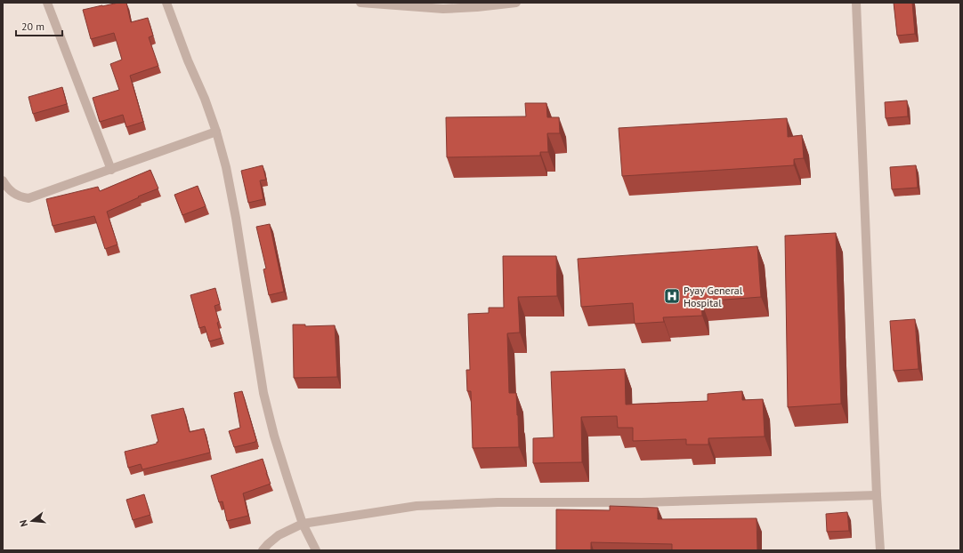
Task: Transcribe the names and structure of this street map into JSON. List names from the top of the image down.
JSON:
{
  "places": {
    "hospital": ["Pyay General Hospital"]
  },
  "scale_bar": "20 m",
  "north": "left"
}
